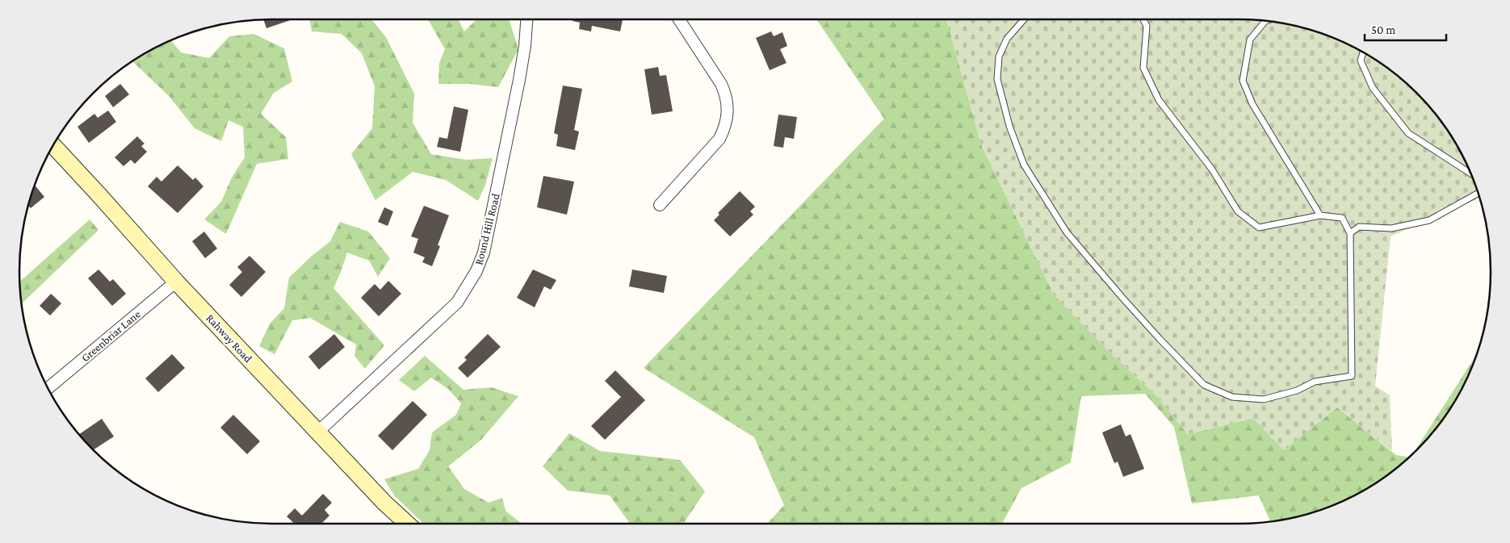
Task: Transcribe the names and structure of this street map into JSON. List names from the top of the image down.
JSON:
{
  "streets": {
    "street": ["Round Hill Road", "Greenbriar Lane", "Rahway Road"]
  },
  "crossings": [
    ["Round Hill Road", "Rahway Road"],
    ["Greenbriar Lane", "Rahway Road"]
  ],
  "scale_bar": "50 m"
}
